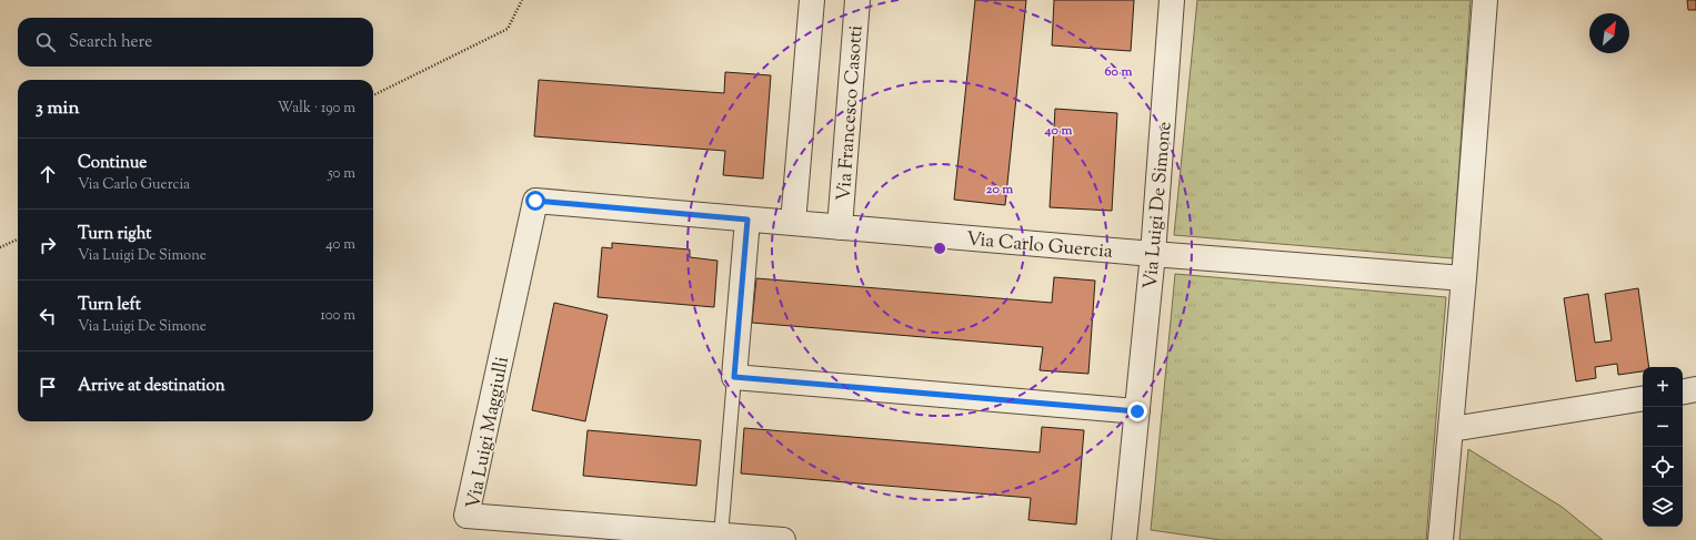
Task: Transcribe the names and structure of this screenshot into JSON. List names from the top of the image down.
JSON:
{
  "streets": {
    "street": [
      "Via Francesco Casotti",
      "Via Luigi De Simone",
      "Via Carlo Guercia",
      "Via Luigi Maggiulli"
    ]
  },
  "crossings": [
    ["Via Francesco Casotti", "Via Carlo Guercia"],
    ["Via Luigi De Simone", "Via Carlo Guercia"],
    ["Via Carlo Guercia", "Via Luigi Maggiulli"]
  ],
  "north": "top right",
  "page": {
    "search": "Search here",
    "heading": ["3 min", "Walk · 190 m"],
    "list": [
      ["Continue", "Via Carlo Guercia", "50 m"],
      ["Turn right", "Via Luigi De Simone", "40 m"],
      ["Turn left", "Via Luigi De Simone", "100 m"],
      "Arrive at destination"
    ],
    "map_buttons": ["+", "−"]
  },
  "rings": ["60 m", "40 m", "20 m"]
}
